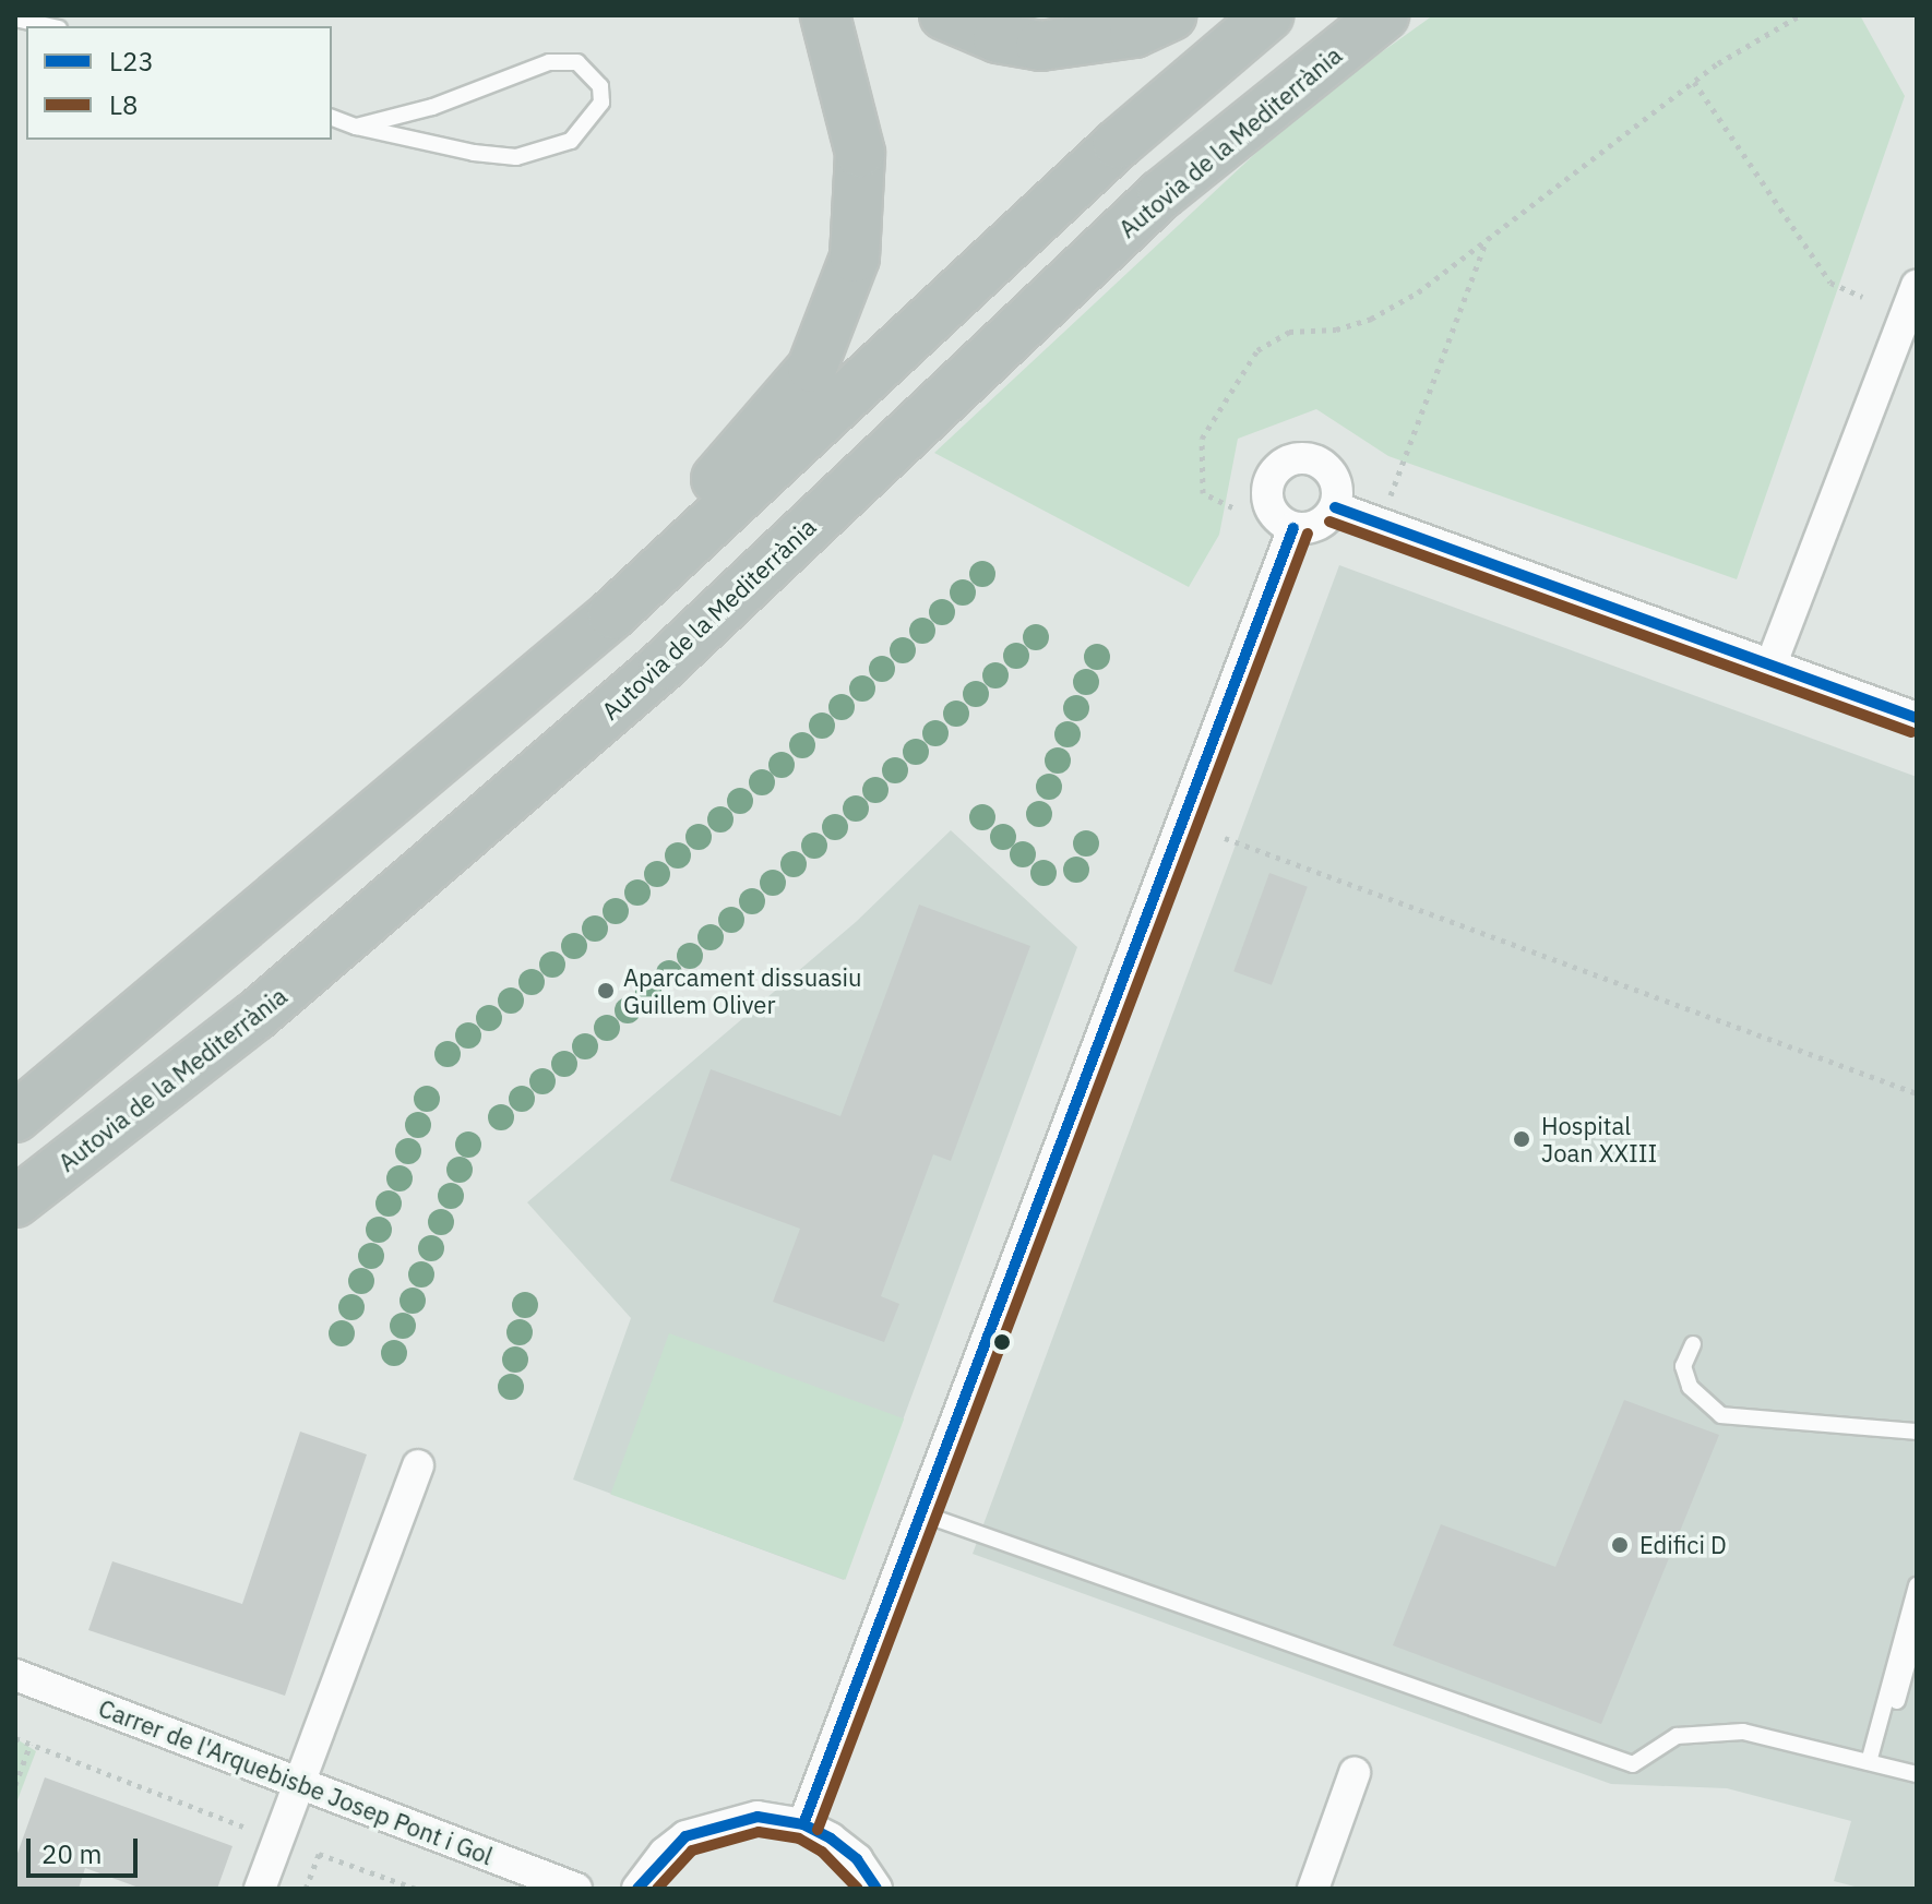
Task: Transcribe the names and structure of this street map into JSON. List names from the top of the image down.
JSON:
{
  "streets": {
    "highway": ["Autovia de la Mediterrània"],
    "street": ["Carrer de l'Arquebisbe Josep Pont i Gol"]
  },
  "places": ["Aparcament dissuasiu Guillem Oliver", "Hospital Joan XXIII", "Edifici D"],
  "lines": ["transit line L23", "transit line L8"],
  "legend": ["L23", "L8"],
  "scale_bar": "20 m"
}
